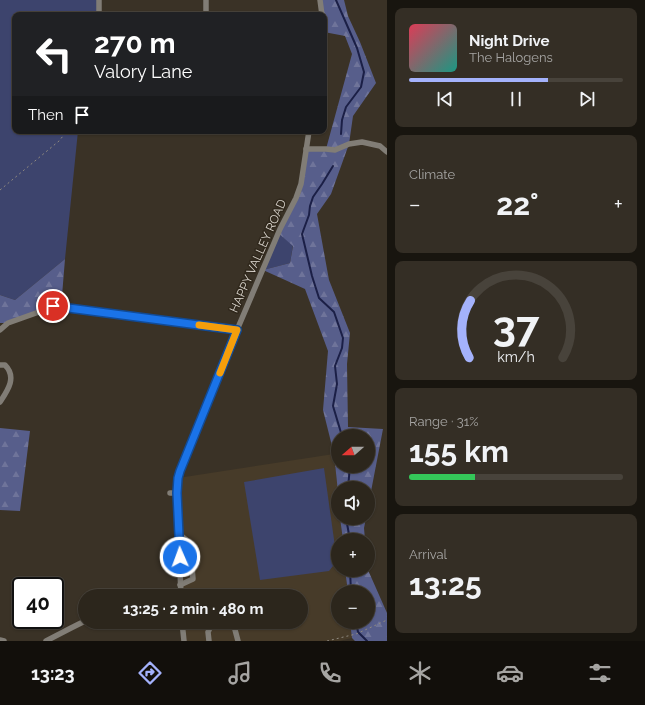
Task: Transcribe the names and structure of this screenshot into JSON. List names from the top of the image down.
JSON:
{
  "streets": {
    "street": ["HAPPY VALLEY ROAD"]
  },
  "north": "left",
  "page": {
    "turn": ["270 m", "Valory Lane"],
    "song": ["Night Drive", "The Halogens"],
    "then": "Then",
    "tile": [
      "Climate",
      ["Range · 31%", "155 km"],
      ["Arrival", "13:25"]
    ],
    "heat": ["−", "22°", "+"],
    "map_buttons": ["+", "−"],
    "limit": "40",
    "trip": "13:25 · 2 min · 480 m",
    "tabs": "13:23",
    "gauge": ["37", "km/h"]
  }
}
